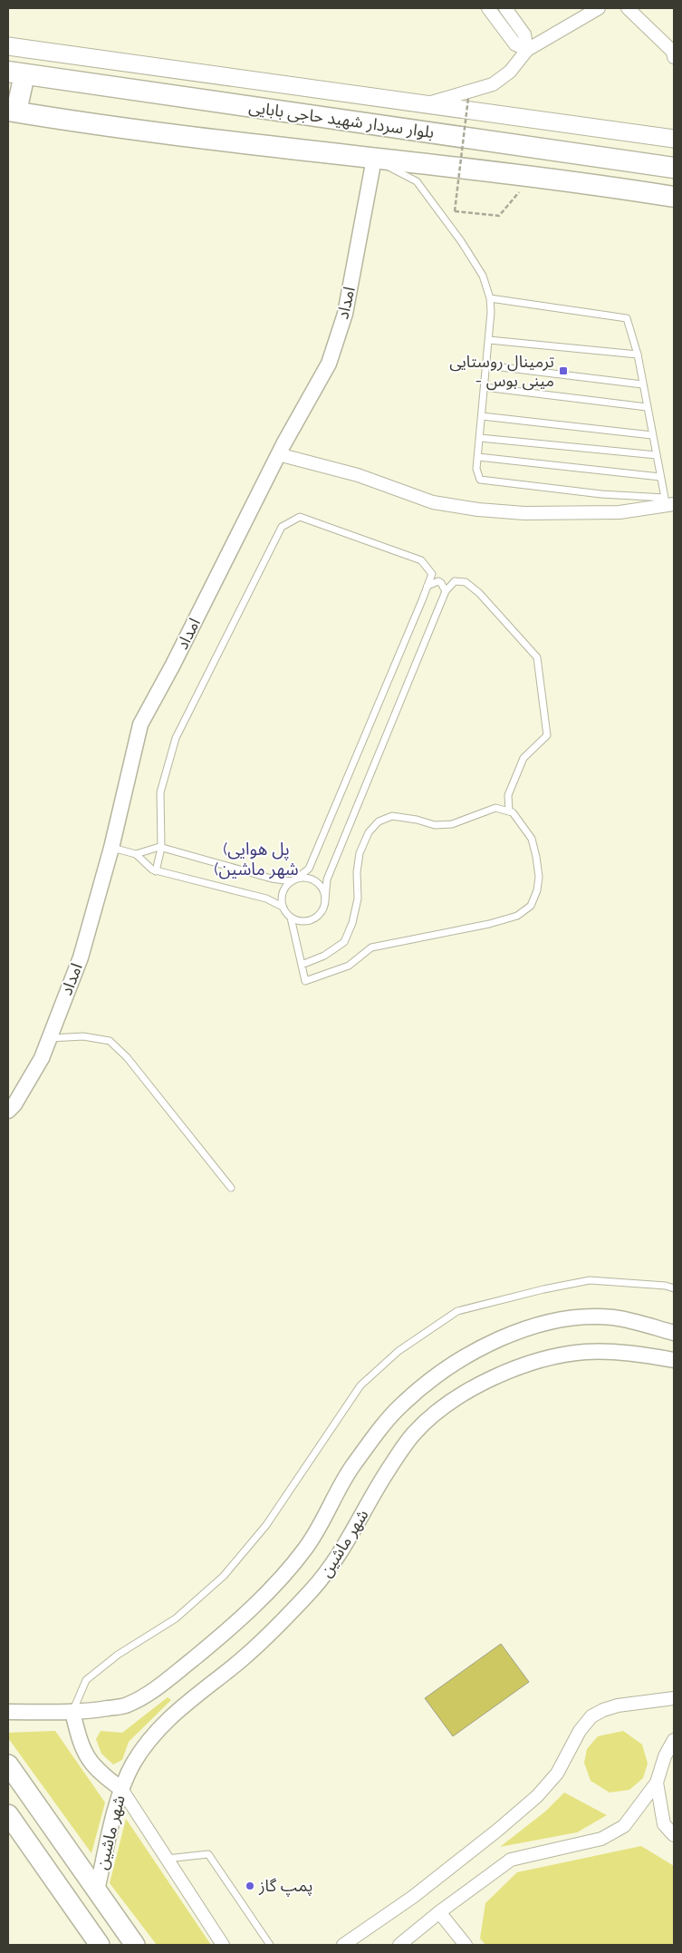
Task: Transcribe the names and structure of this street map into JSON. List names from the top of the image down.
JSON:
{
  "streets": {
    "highway": ["بلوار سردار شهید حاجی بابایی"],
    "street": ["امداد", "شهر ماشین"]
  },
  "crossings": [
    ["بلوار سردار شهید حاجی بابایی", "امداد"]
  ],
  "districts": ["(پل هوایی (شهر ماشین"],
  "places": {
    "transit": ["ترمینال روستایی - مینی بوس"],
    "other": ["پمپ گاز"]
  }
}
